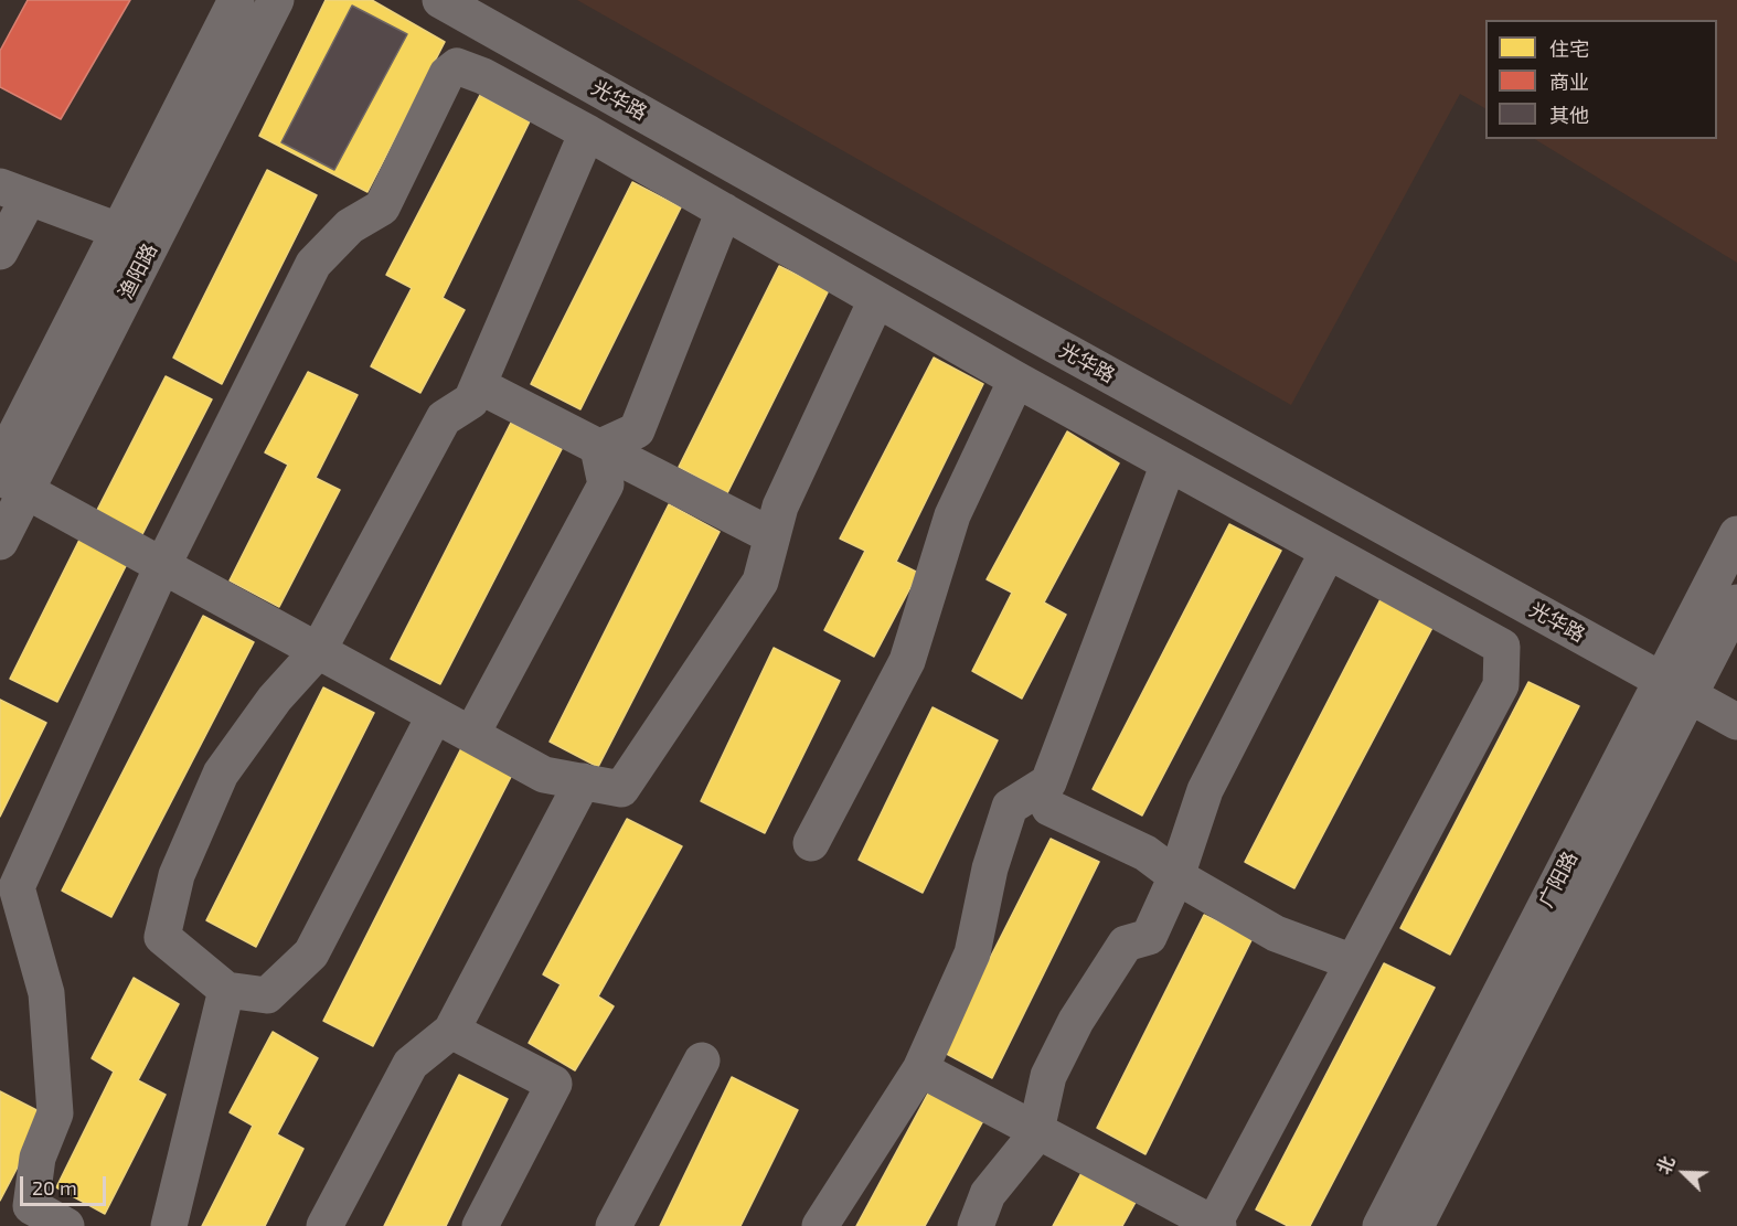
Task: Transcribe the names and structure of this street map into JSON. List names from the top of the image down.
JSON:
{
  "streets": {
    "street": ["光华路", "渔阳路", "广阳路"]
  },
  "crossings": [
    ["光华路", "广阳路"]
  ],
  "legend": ["住宅", "商业", "其他"],
  "scale_bar": "20 m",
  "north": "top left"
}
